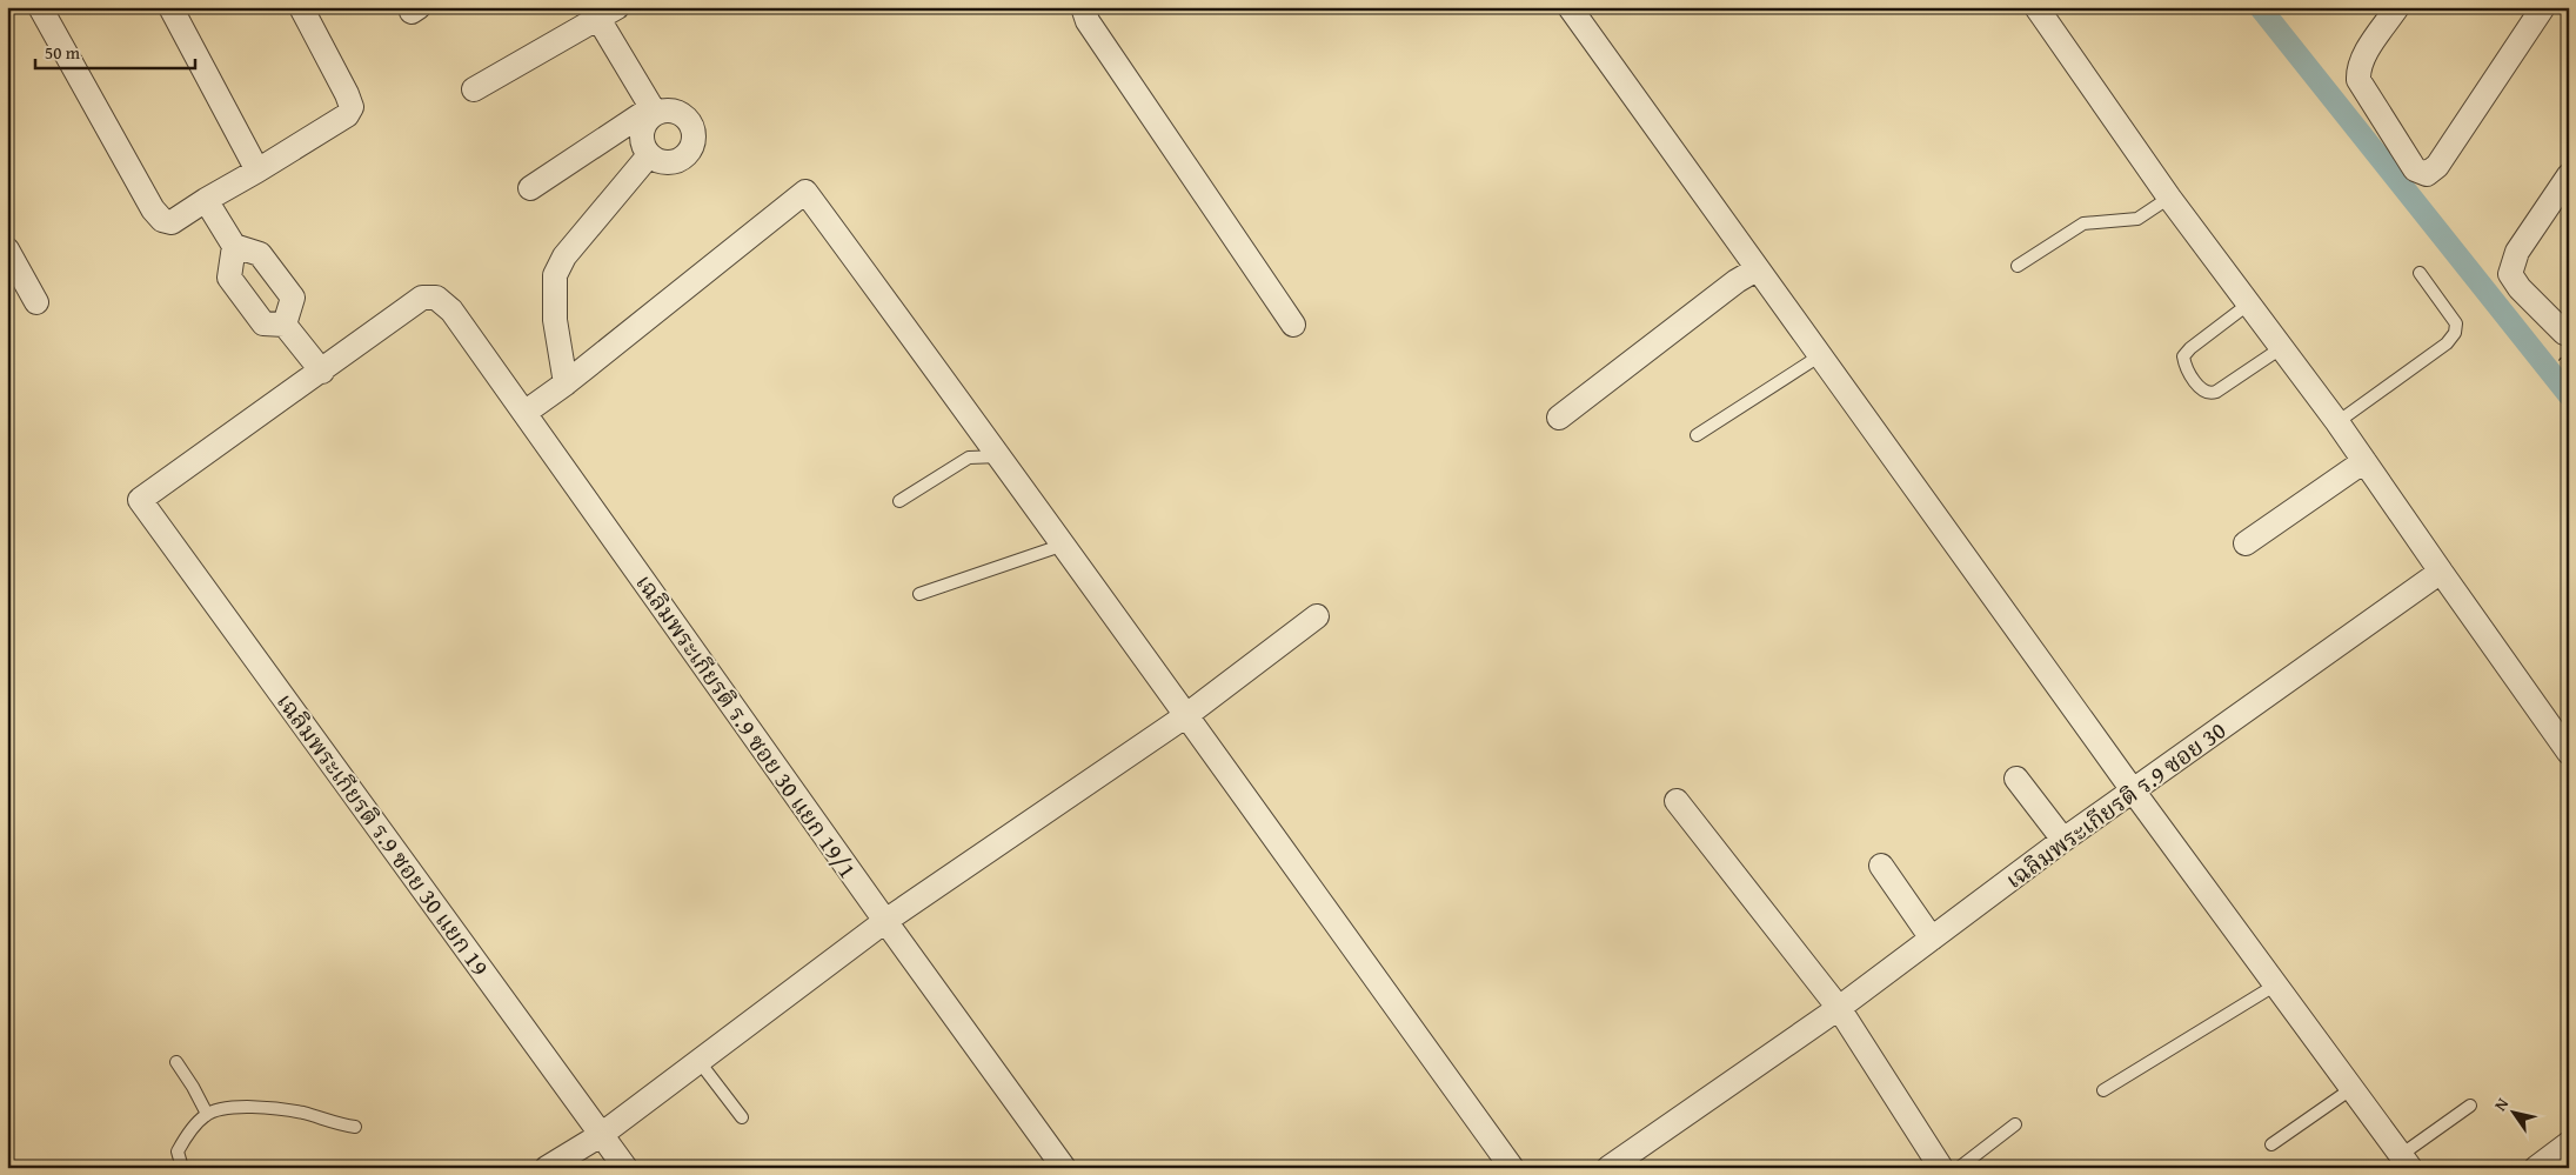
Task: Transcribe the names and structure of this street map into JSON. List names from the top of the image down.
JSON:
{
  "streets": {
    "street": ["เฉลิมพระเกียรติ ร.9 ซอย 30 แยก 19/1", "เฉลิมพระเกียรติ ร.9 ซอย 30", "เฉลิมพระเกียรติ ร.9 ซอย 30 แยก 19"]
  },
  "crossings": [
    ["เฉลิมพระเกียรติ ร.9 ซอย 30 แยก 19/1", "เฉลิมพระเกียรติ ร.9 ซอย 30 แยก 19"]
  ],
  "scale_bar": "50 m",
  "north": "top left"
}
